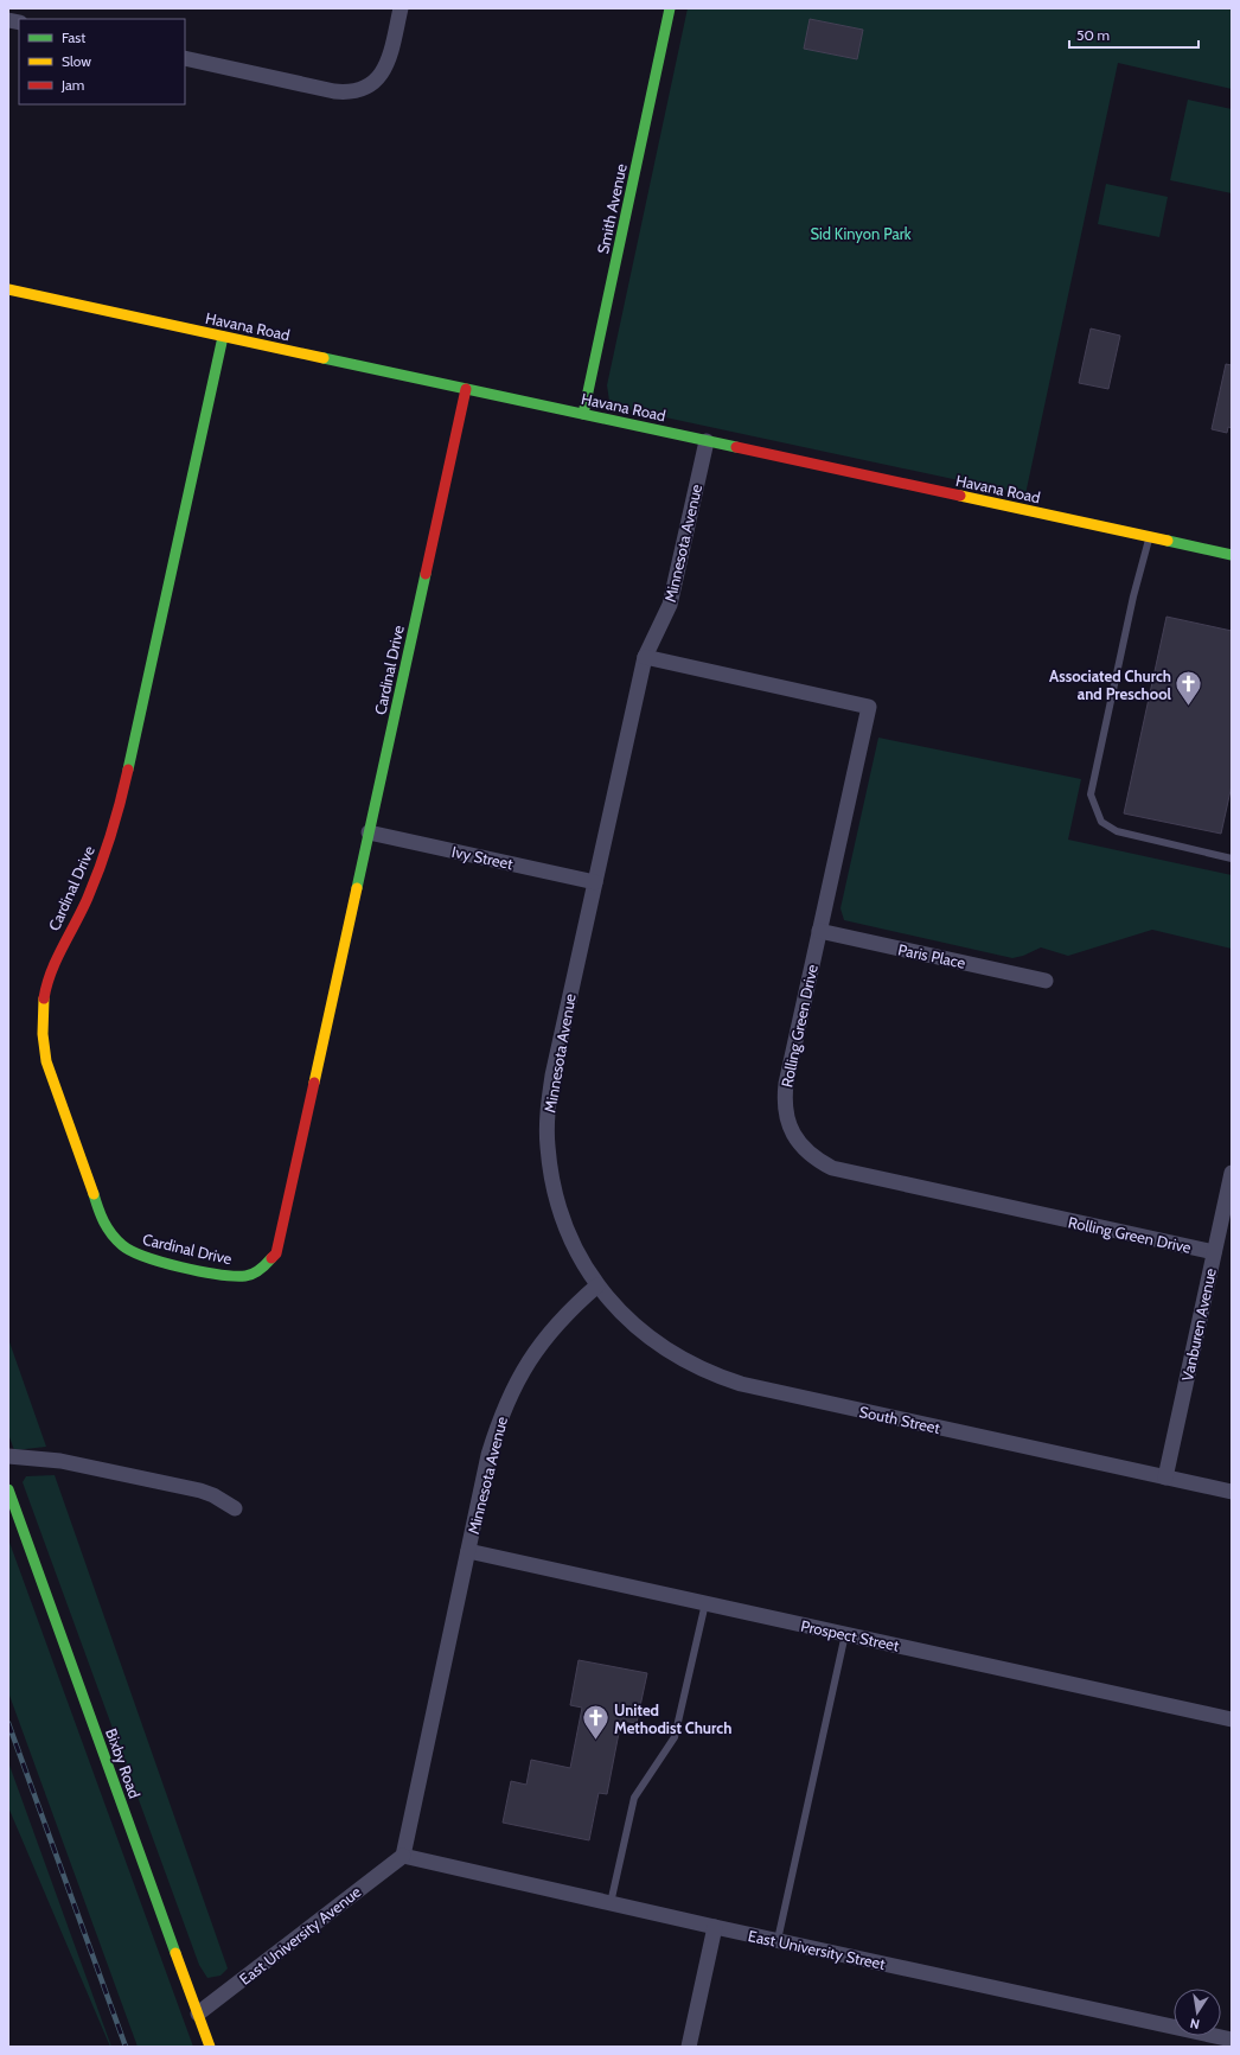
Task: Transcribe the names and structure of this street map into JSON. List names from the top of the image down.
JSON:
{
  "streets": {
    "street": [
      "Smith Avenue",
      "Havana Road",
      "Minnesota Avenue",
      "Cardinal Drive",
      "Ivy Street",
      "Paris Place",
      "Rolling Green Drive",
      "Vanburen Avenue",
      "South Street",
      "Prospect Street",
      "Bixby Road",
      "East University Avenue",
      "East University Street"
    ]
  },
  "crossings": [
    ["Smith Avenue", "Havana Road"],
    ["Havana Road", "Minnesota Avenue"],
    ["Havana Road", "Cardinal Drive"],
    ["Minnesota Avenue", "Ivy Street"],
    ["Minnesota Avenue", "Rolling Green Drive"],
    ["Minnesota Avenue", "South Street"],
    ["Minnesota Avenue", "Prospect Street"],
    ["Minnesota Avenue", "East University Avenue"],
    ["Minnesota Avenue", "East University Street"],
    ["Cardinal Drive", "Ivy Street"],
    ["Paris Place", "Rolling Green Drive"],
    ["Rolling Green Drive", "Vanburen Avenue"],
    ["Vanburen Avenue", "South Street"],
    ["Bixby Road", "East University Avenue"],
    ["East University Avenue", "East University Street"]
  ],
  "parks": ["Sid Kinyon Park"],
  "places": {
    "church": ["Associated Church and Preschool", "United Methodist Church"]
  },
  "legend": ["Fast", "Slow", "Jam"],
  "scale_bar": "50 m",
  "north": "bottom"
}
